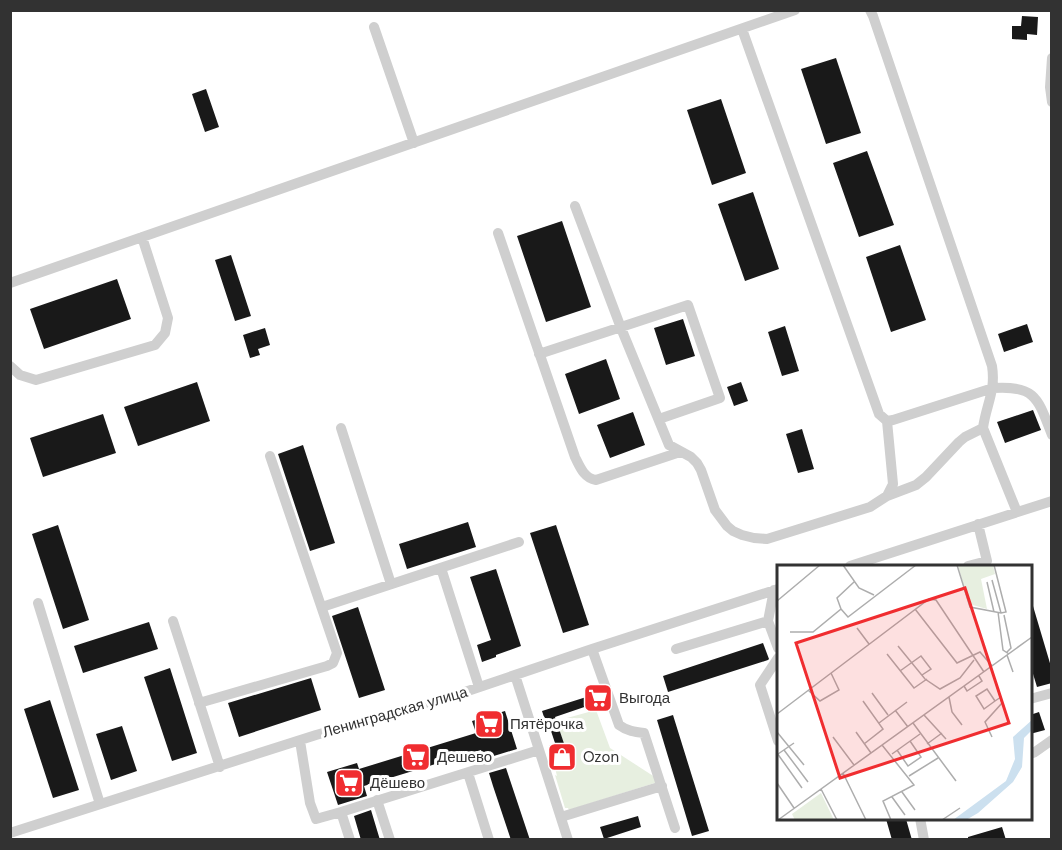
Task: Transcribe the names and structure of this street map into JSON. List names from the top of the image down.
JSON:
{
  "streets": {
    "street": ["Ленинградская улица"]
  },
  "places": {
    "supermarket": [
      "Выгода",
      "Пятёрочка",
      "Дешево",
      "Дёшево"
    ],
    "shop": ["Ozon"]
  }
}
